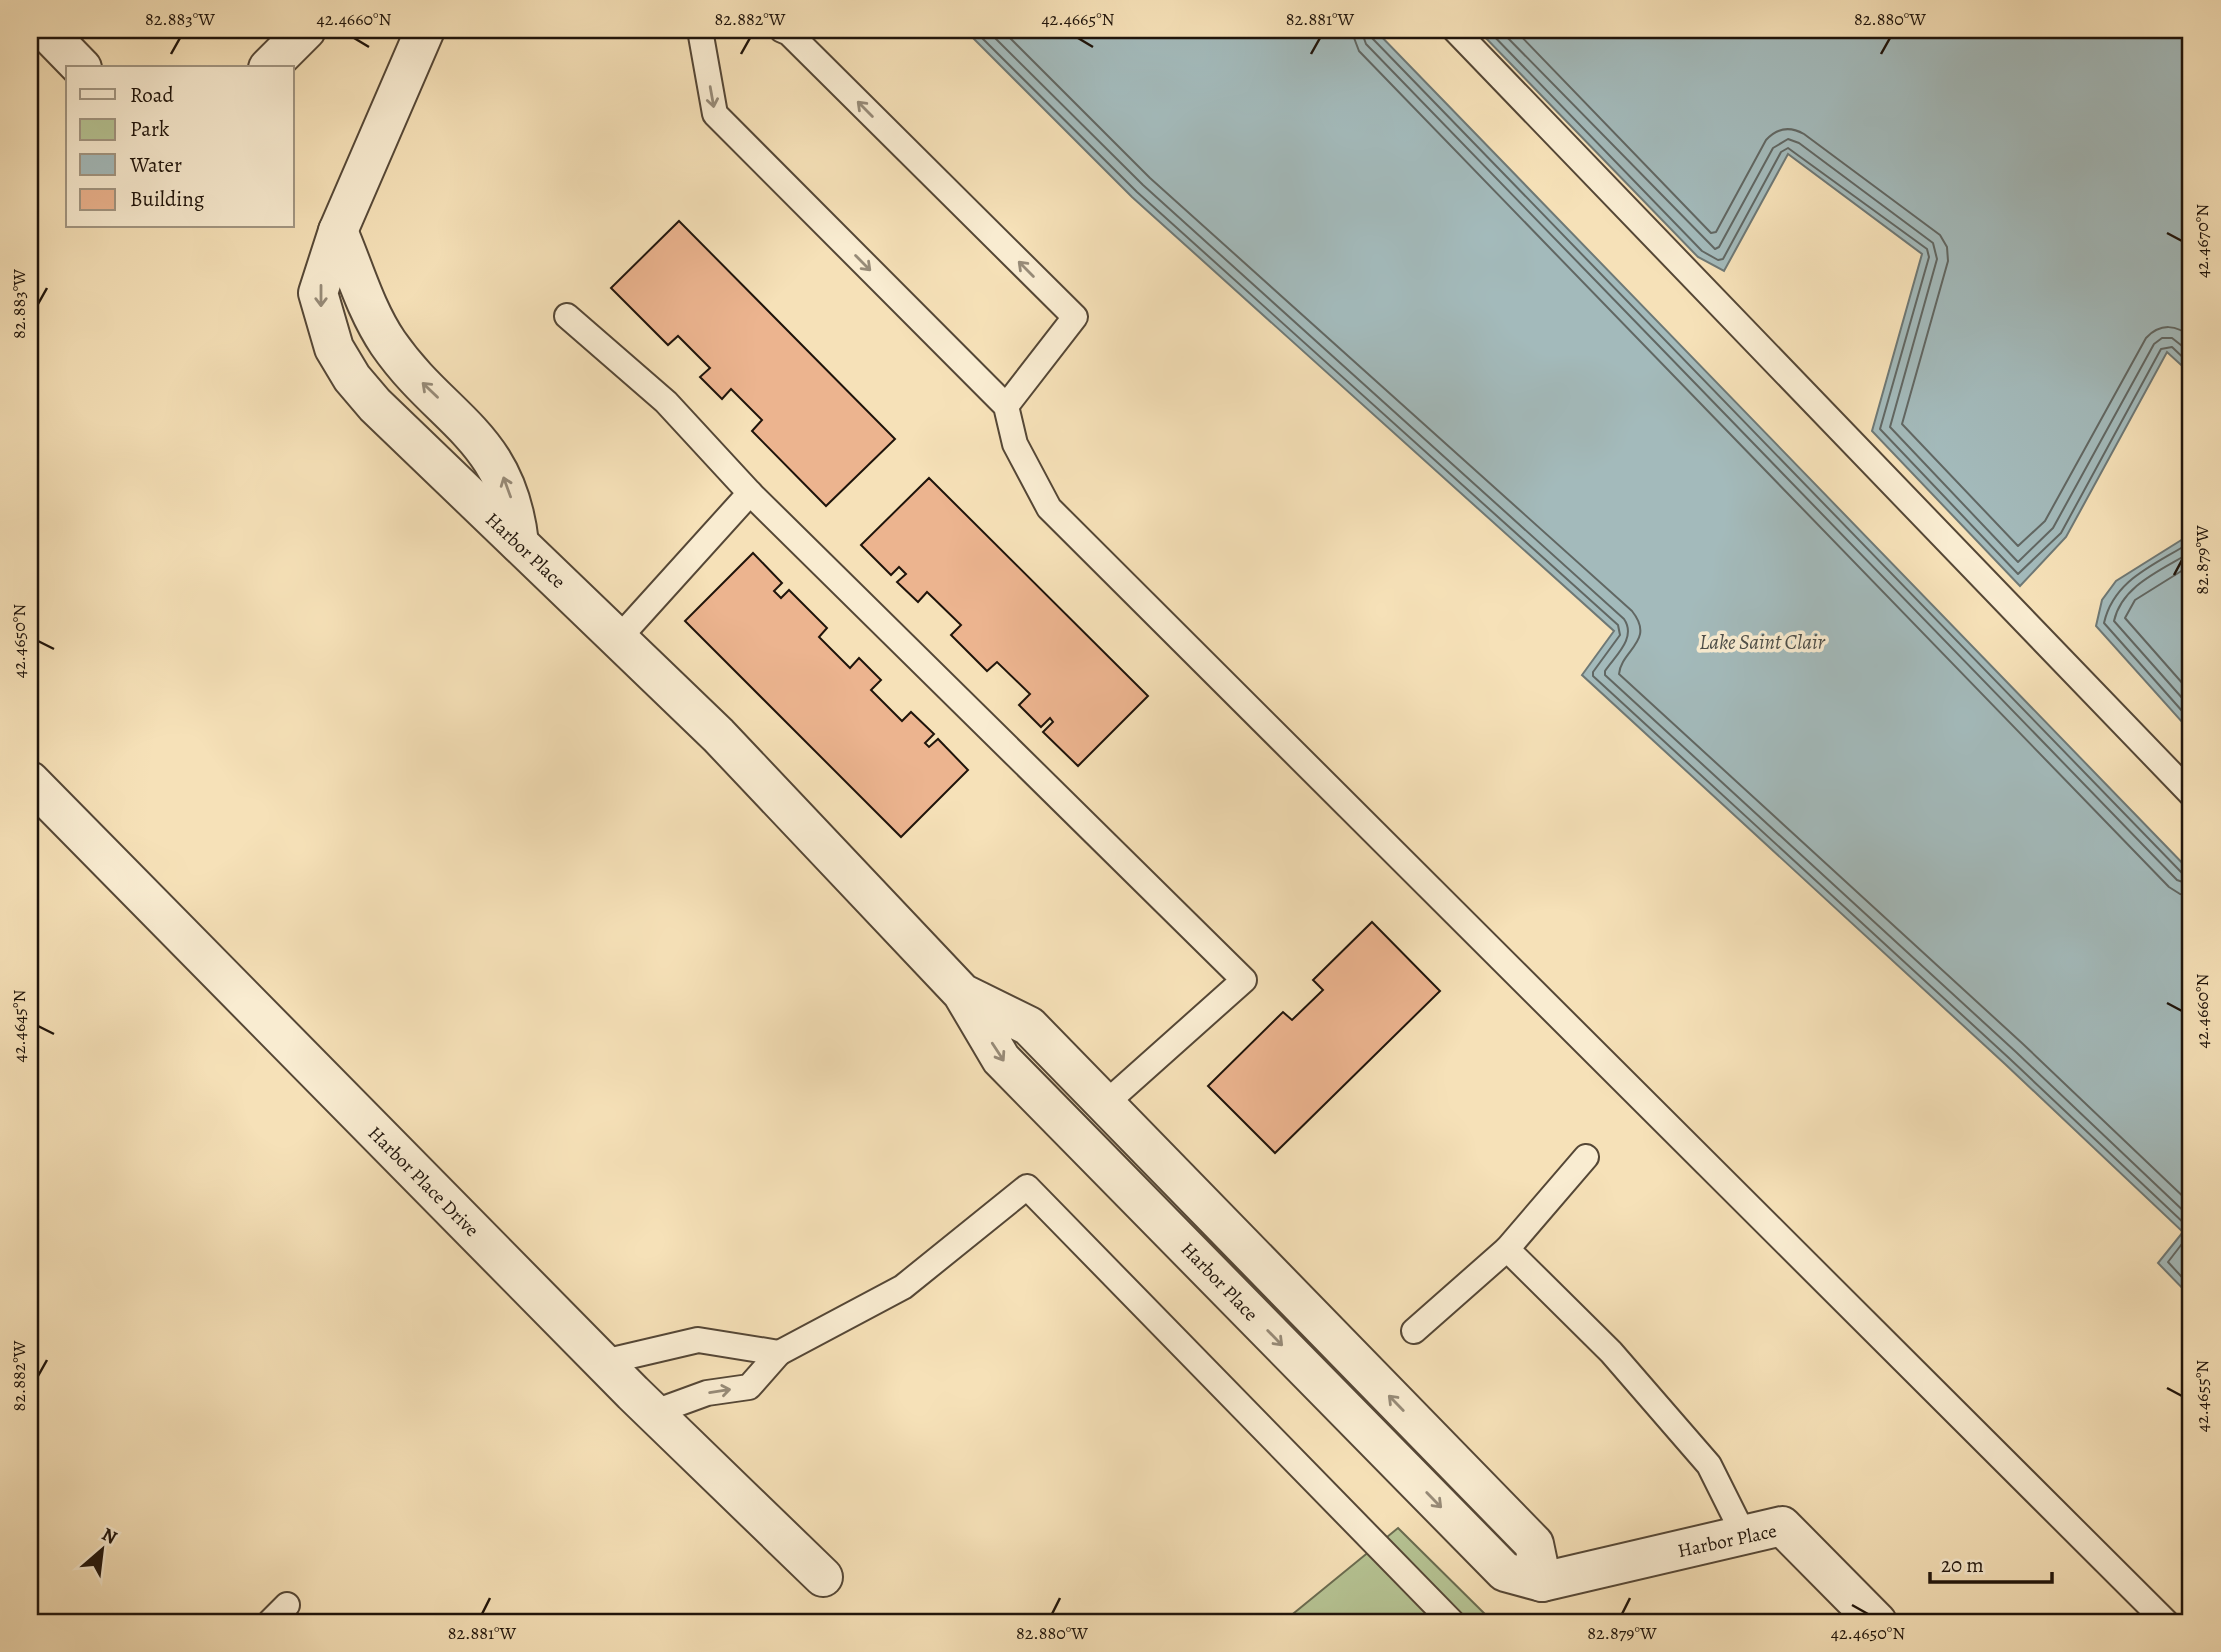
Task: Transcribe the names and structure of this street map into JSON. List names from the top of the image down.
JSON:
{
  "streets": {
    "street": ["Harbor Place", "Harbor Place Drive"]
  },
  "water": ["Lake Saint Clair"],
  "legend": [
    "Road",
    "Park",
    "Water",
    "Building"
  ],
  "scale_bar": "20 m",
  "north": "top right",
  "coordinates": [
    "82.883°W",
    "42.4660°N",
    "82.882°W",
    "42.4665°N",
    "82.881°W",
    "82.880°W",
    "42.4670°N",
    "82.879°W",
    "42.4650°N",
    "42.4645°N",
    "42.4655°N"
  ]
}
